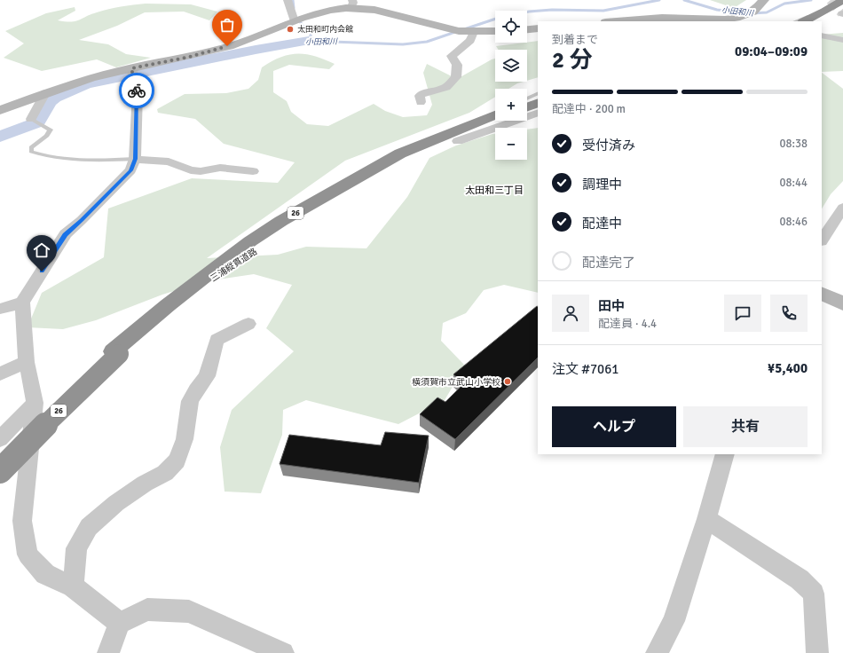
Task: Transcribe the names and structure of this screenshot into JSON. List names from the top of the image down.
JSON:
{
  "streets": {
    "highway": ["26", "三浦縦貫道路"]
  },
  "districts": ["太田和三丁目"],
  "water": ["小田和川"],
  "places": ["太田和町内会館", "横須賀市立武山小学校"],
  "page": {
    "map_buttons": ["+", "−"],
    "heading": ["2 分", "到着まで", "09:04–09:09"],
    "panel": [
      "田中",
      "配達員 · 4.4",
      "注文 #7061",
      "¥5,400"
    ],
    "bar": "配達中 · 200 m",
    "list": [
      ["受付済み", "08:38"],
      ["調理中", "08:44"],
      ["配達中", "08:46"],
      "配達完了"
    ],
    "buttons": ["ヘルプ", "共有"]
  }
}
